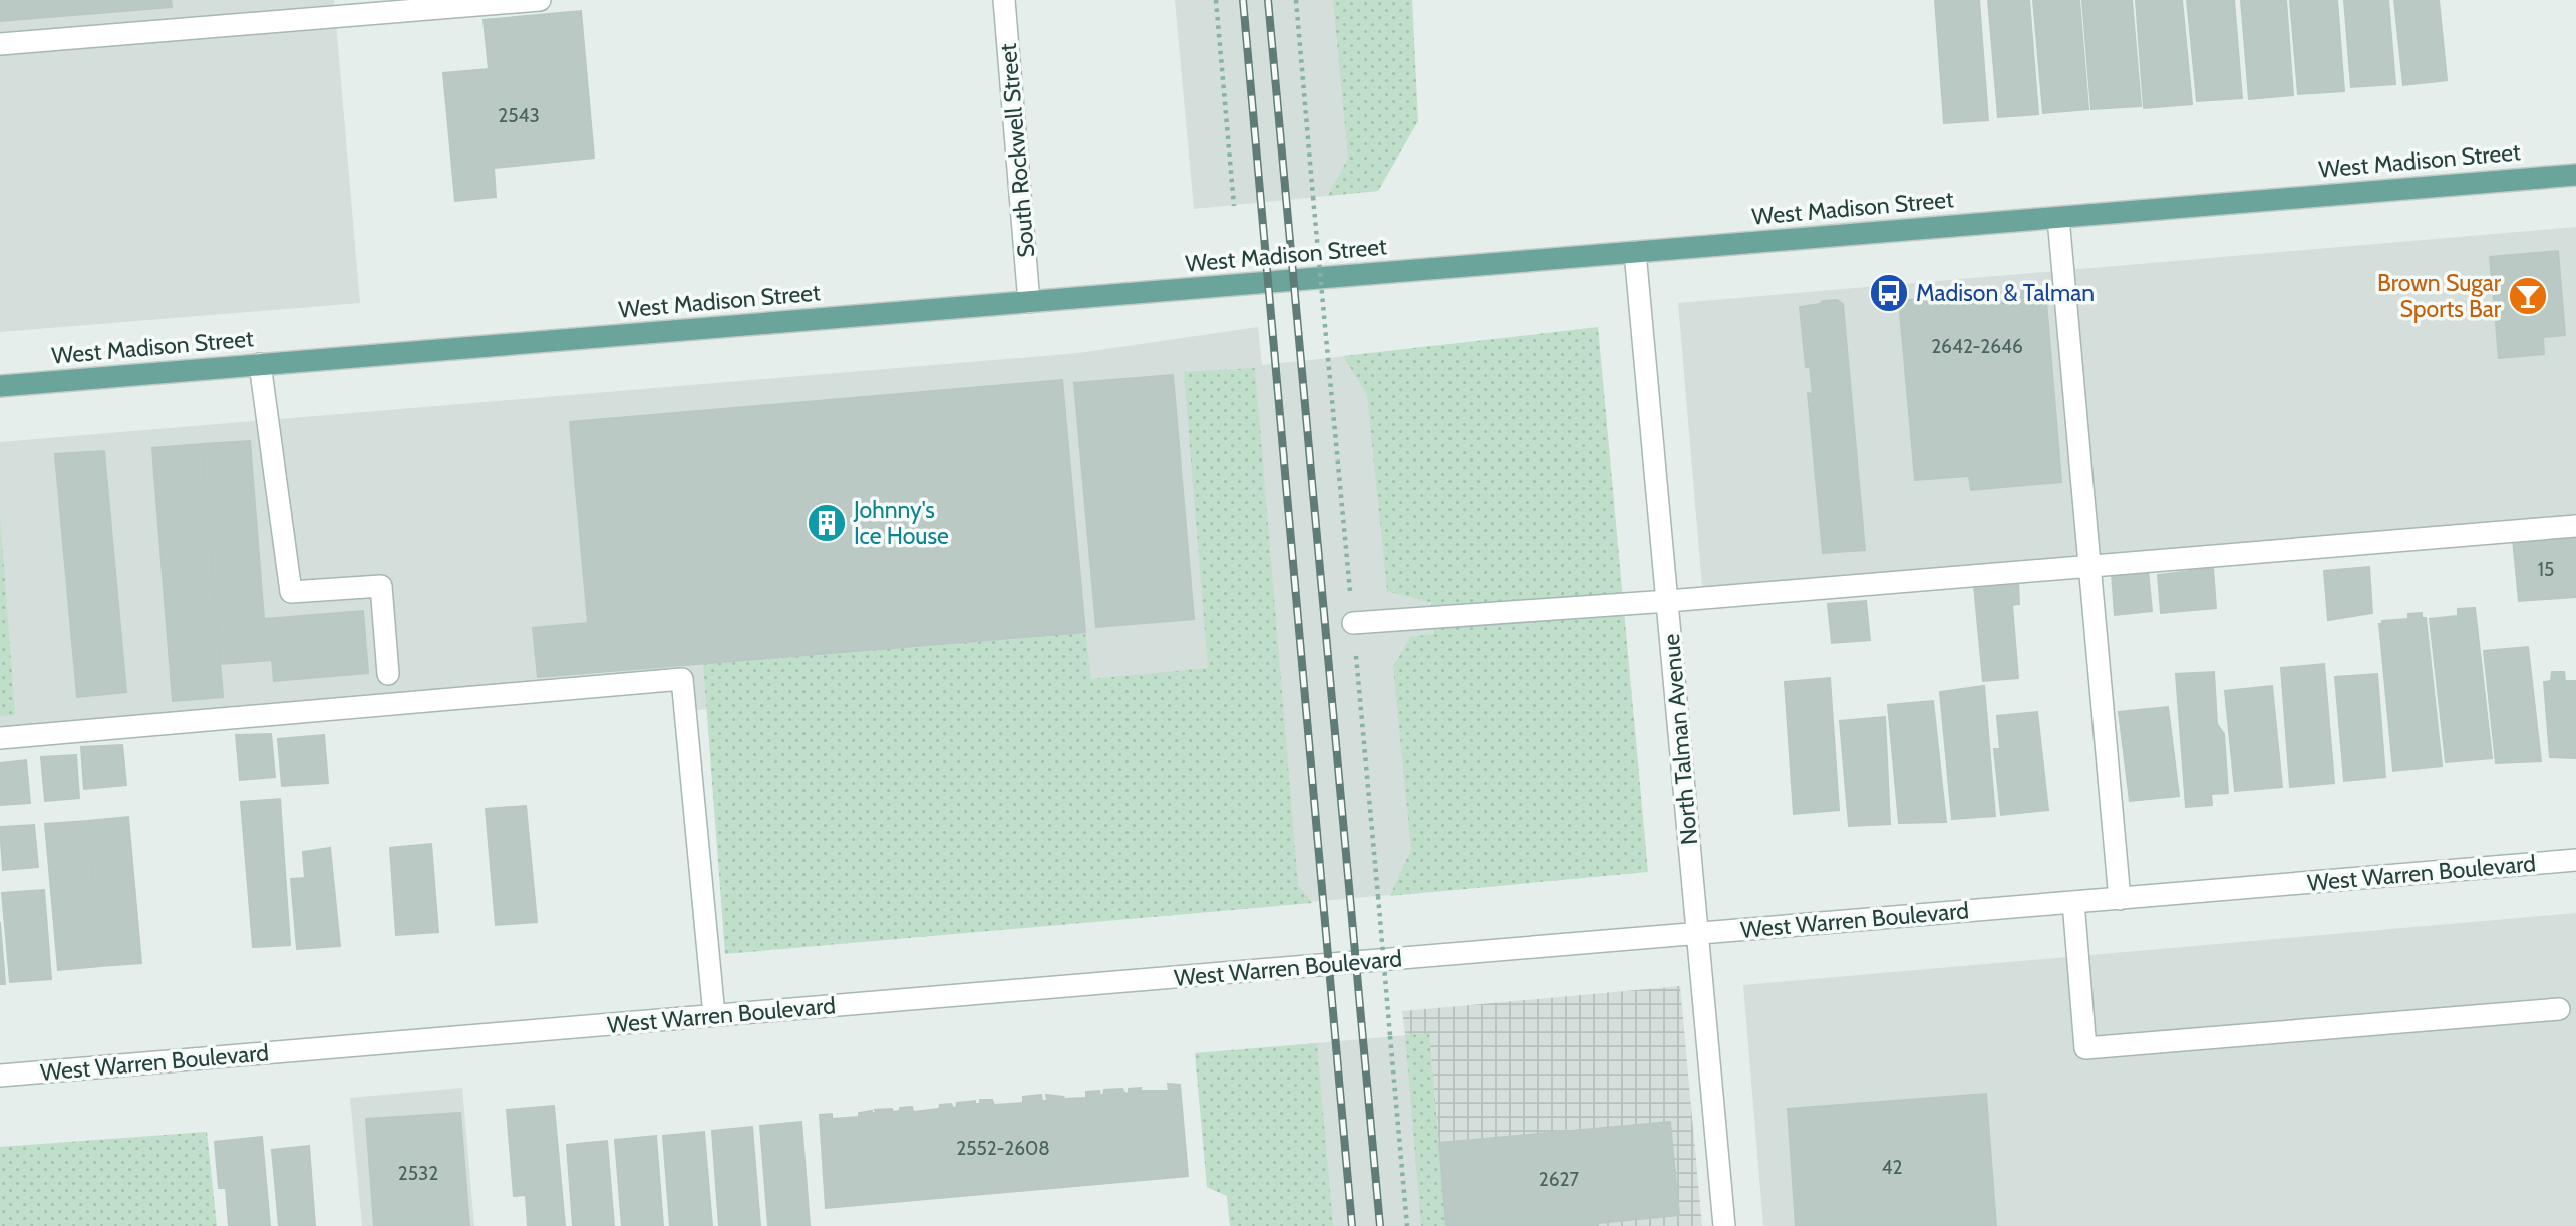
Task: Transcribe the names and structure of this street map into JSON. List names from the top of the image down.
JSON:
{
  "streets": {
    "main road": ["West Madison Street"],
    "street": ["South Rockwell Street", "North Talman Avenue", "West Warren Boulevard"]
  },
  "crossings": [
    ["South Rockwell Street", "West Madison Street"],
    ["West Madison Street", "North Talman Avenue"],
    ["North Talman Avenue", "West Warren Boulevard"]
  ],
  "places": {
    "bus stop": ["Madison & Talman"],
    "bar": ["Brown Sugar Sports Bar"],
    "building": ["Johnny's Ice House"]
  },
  "house_numbers": [
    "2543",
    "2642-2646",
    "15",
    "2552-2608",
    "42",
    "2532",
    "2627"
  ]
}
